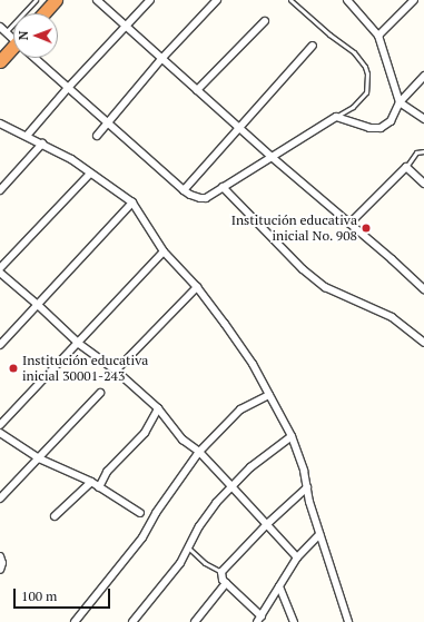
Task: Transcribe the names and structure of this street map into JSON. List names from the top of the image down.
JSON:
{
  "places": ["Institución educativa inicial No. 908", "Institución educativa inicial 30001-243"],
  "scale_bar": "100 m",
  "north": "left"
}
